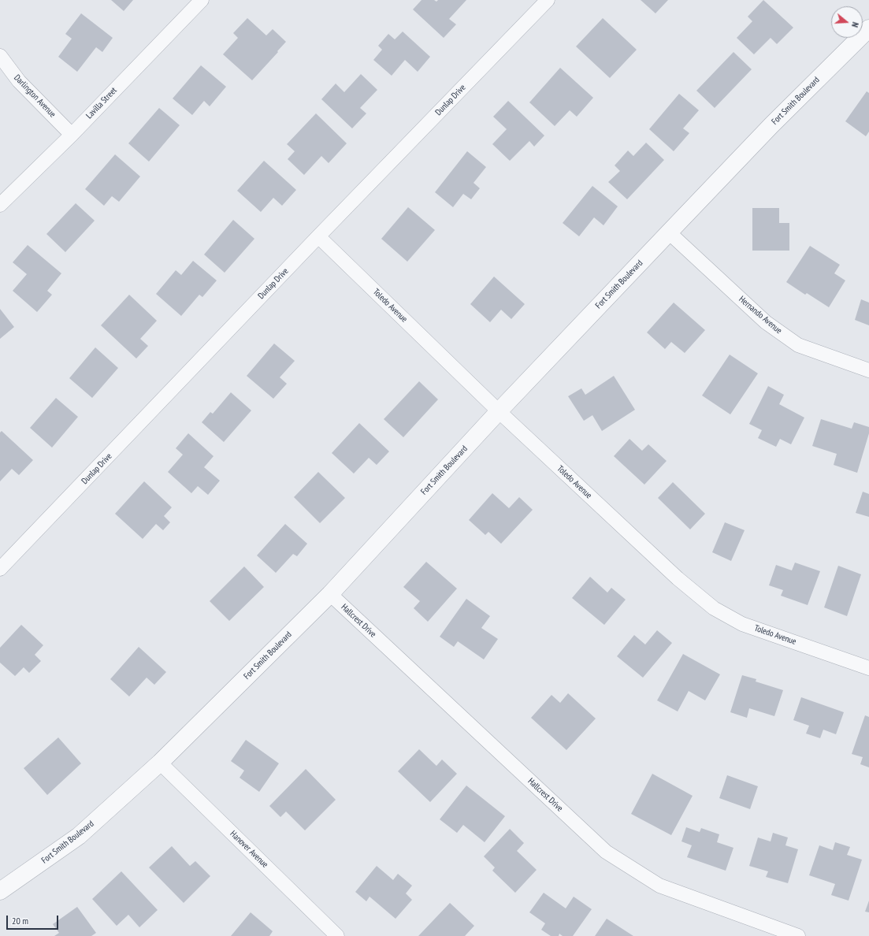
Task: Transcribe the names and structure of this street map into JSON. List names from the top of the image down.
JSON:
{
  "streets": {
    "street": [
      "Darlington Avenue",
      "Dunlap Drive",
      "Fort Smith Boulevard",
      "Lavilla Street",
      "Toledo Avenue",
      "Hernando Avenue",
      "Hallcrest Drive",
      "Hanover Avenue"
    ]
  },
  "crossings": [
    ["Darlington Avenue", "Lavilla Street"],
    ["Dunlap Drive", "Toledo Avenue"],
    ["Fort Smith Boulevard", "Toledo Avenue"],
    ["Fort Smith Boulevard", "Hernando Avenue"],
    ["Fort Smith Boulevard", "Hallcrest Drive"],
    ["Fort Smith Boulevard", "Hanover Avenue"]
  ],
  "scale_bar": "20 m",
  "north": "right"
}
